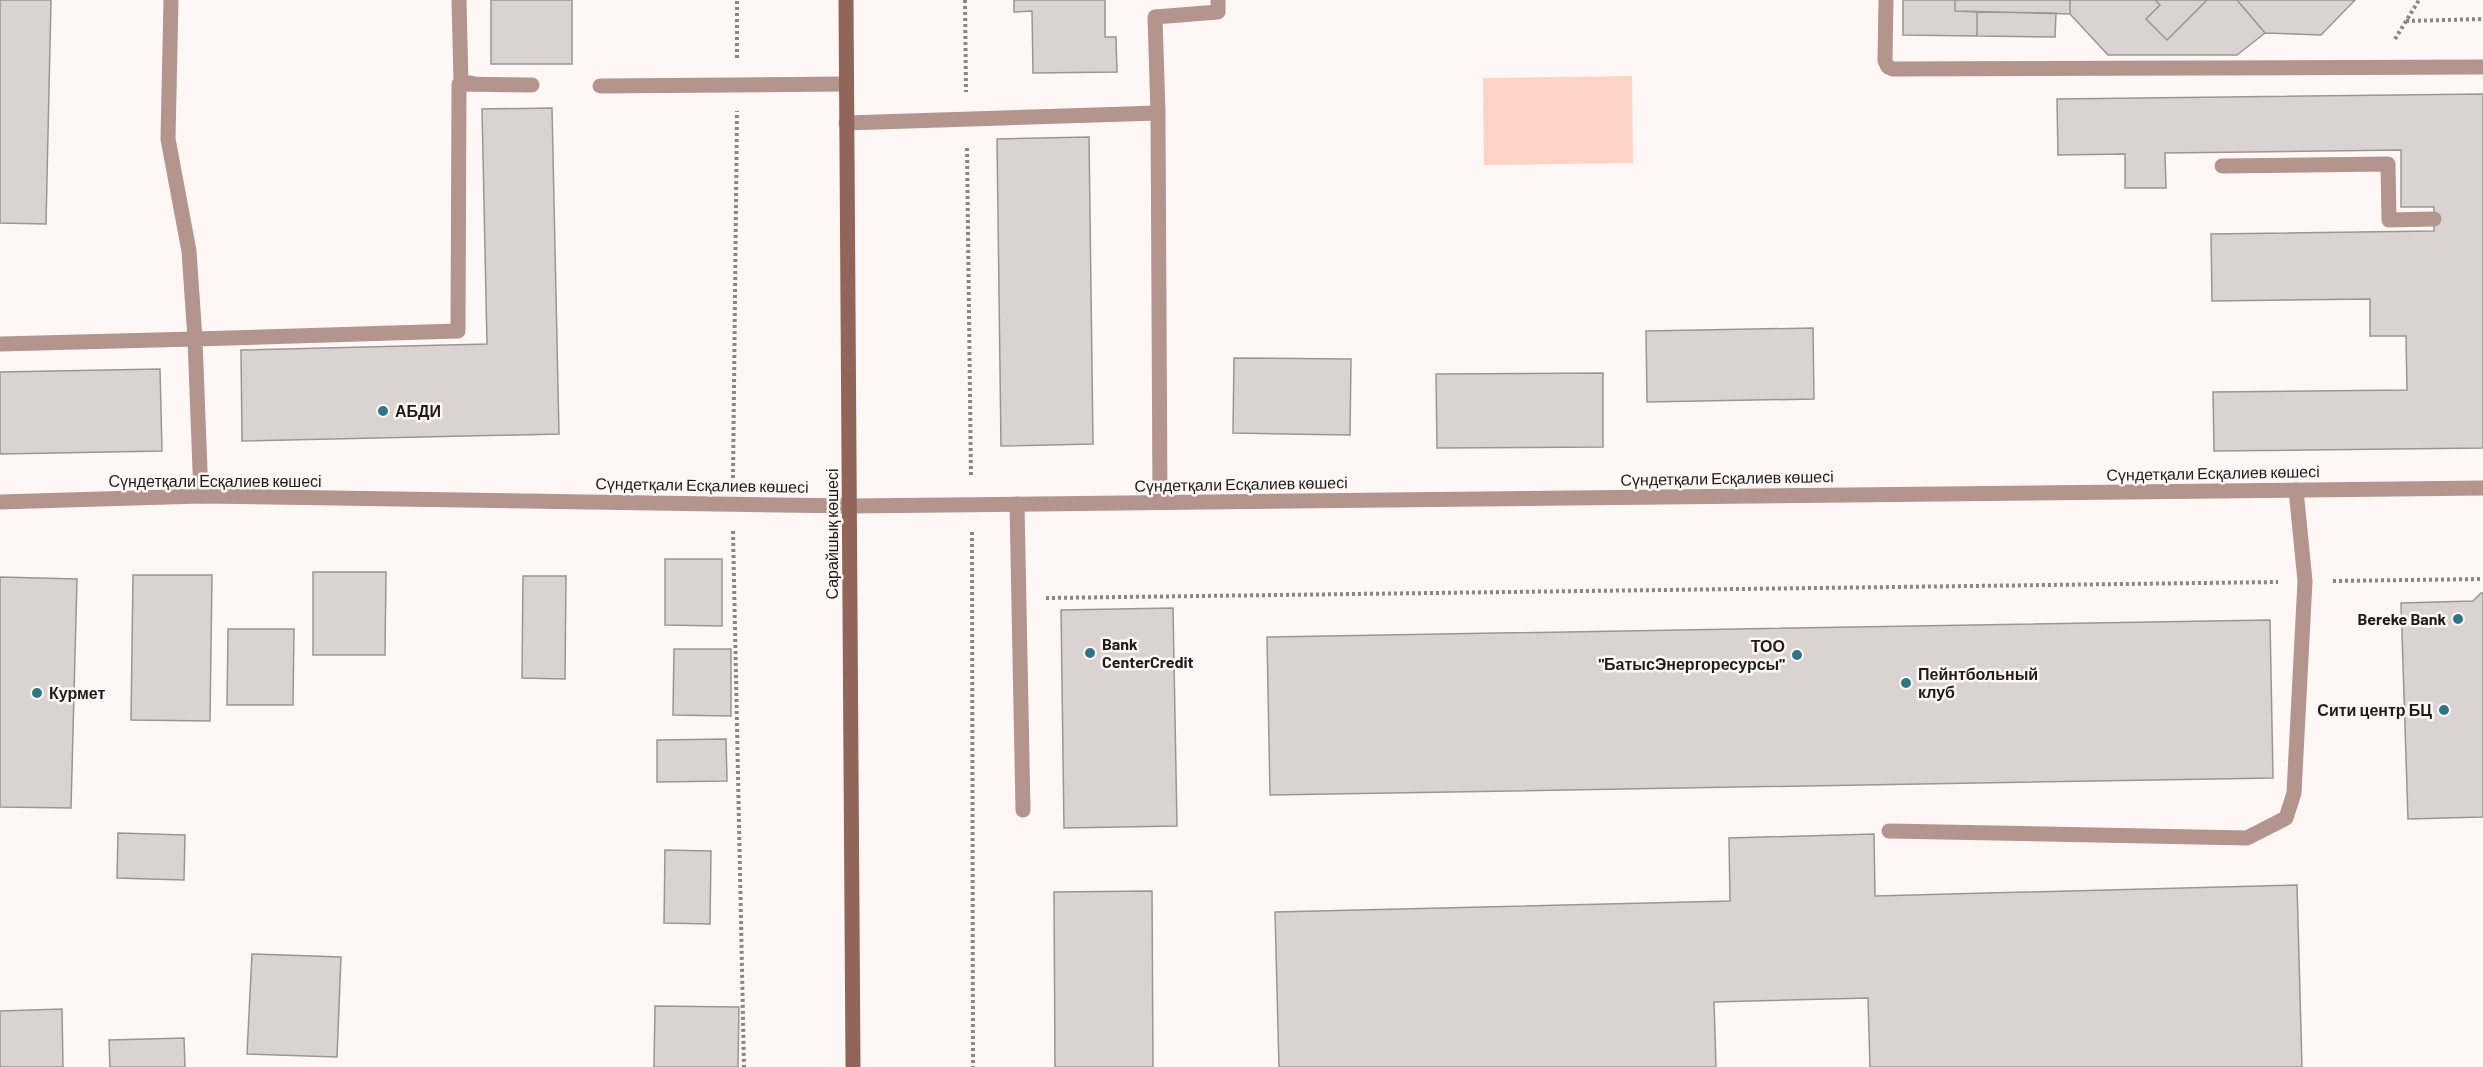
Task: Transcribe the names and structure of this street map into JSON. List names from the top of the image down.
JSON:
{
  "streets": {
    "street": ["Сүндетқали Есқалиев көшесі", "Сарайшық көшесі"]
  },
  "crossings": [
    ["Сүндетқали Есқалиев көшесі", "Сарайшық көшесі"]
  ],
  "places": [
    "АБДИ",
    "Bereke Bank",
    "Bank CenterCredit",
    "ТОО \"БатысЭнергоресурсы\"",
    "Пейнтбольный клуб",
    "Курмет",
    "Сити центр БЦ"
  ]
}
